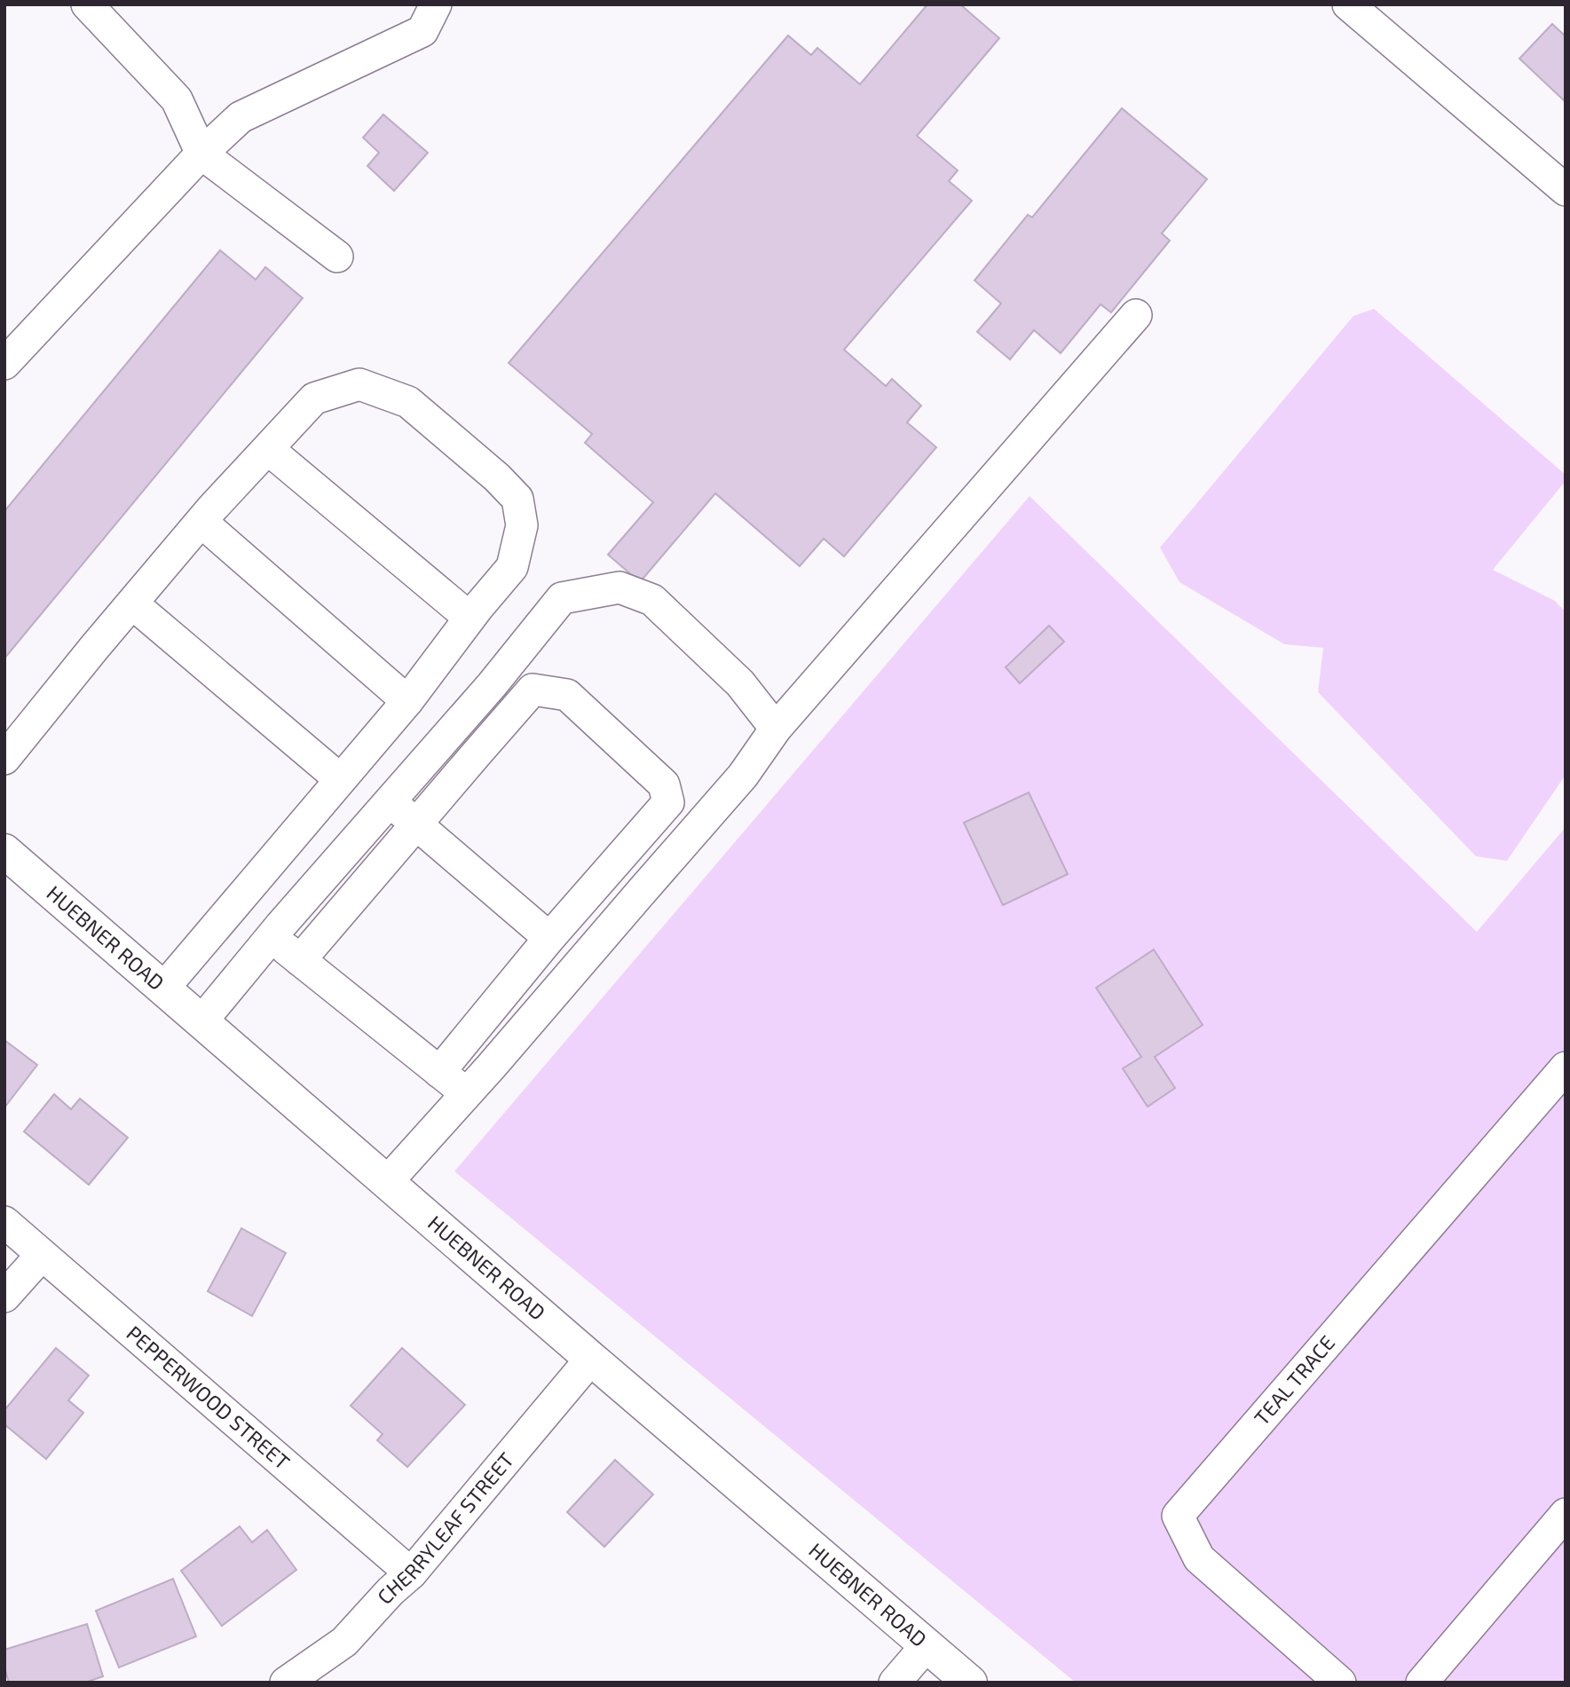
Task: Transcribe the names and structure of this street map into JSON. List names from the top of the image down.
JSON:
{
  "streets": {
    "main road": ["HUEBNER ROAD"],
    "street": ["TEAL TRACE", "PEPPERWOOD STREET", "CHERRYLEAF STREET"]
  },
  "crossings": [
    ["HUEBNER ROAD", "CHERRYLEAF STREET"],
    ["PEPPERWOOD STREET", "CHERRYLEAF STREET"]
  ]
}
